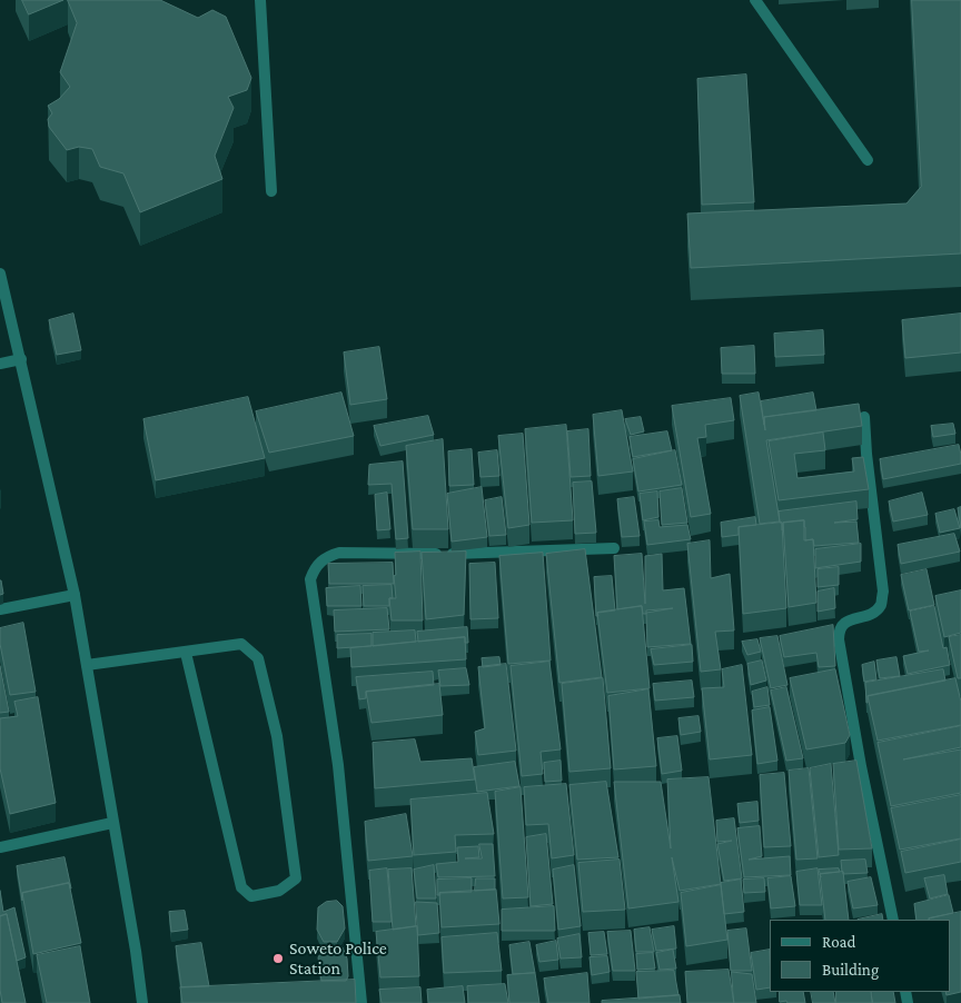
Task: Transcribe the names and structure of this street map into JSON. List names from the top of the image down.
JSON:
{
  "places": ["Soweto Police Station"],
  "legend": ["Road", "Building"]
}
